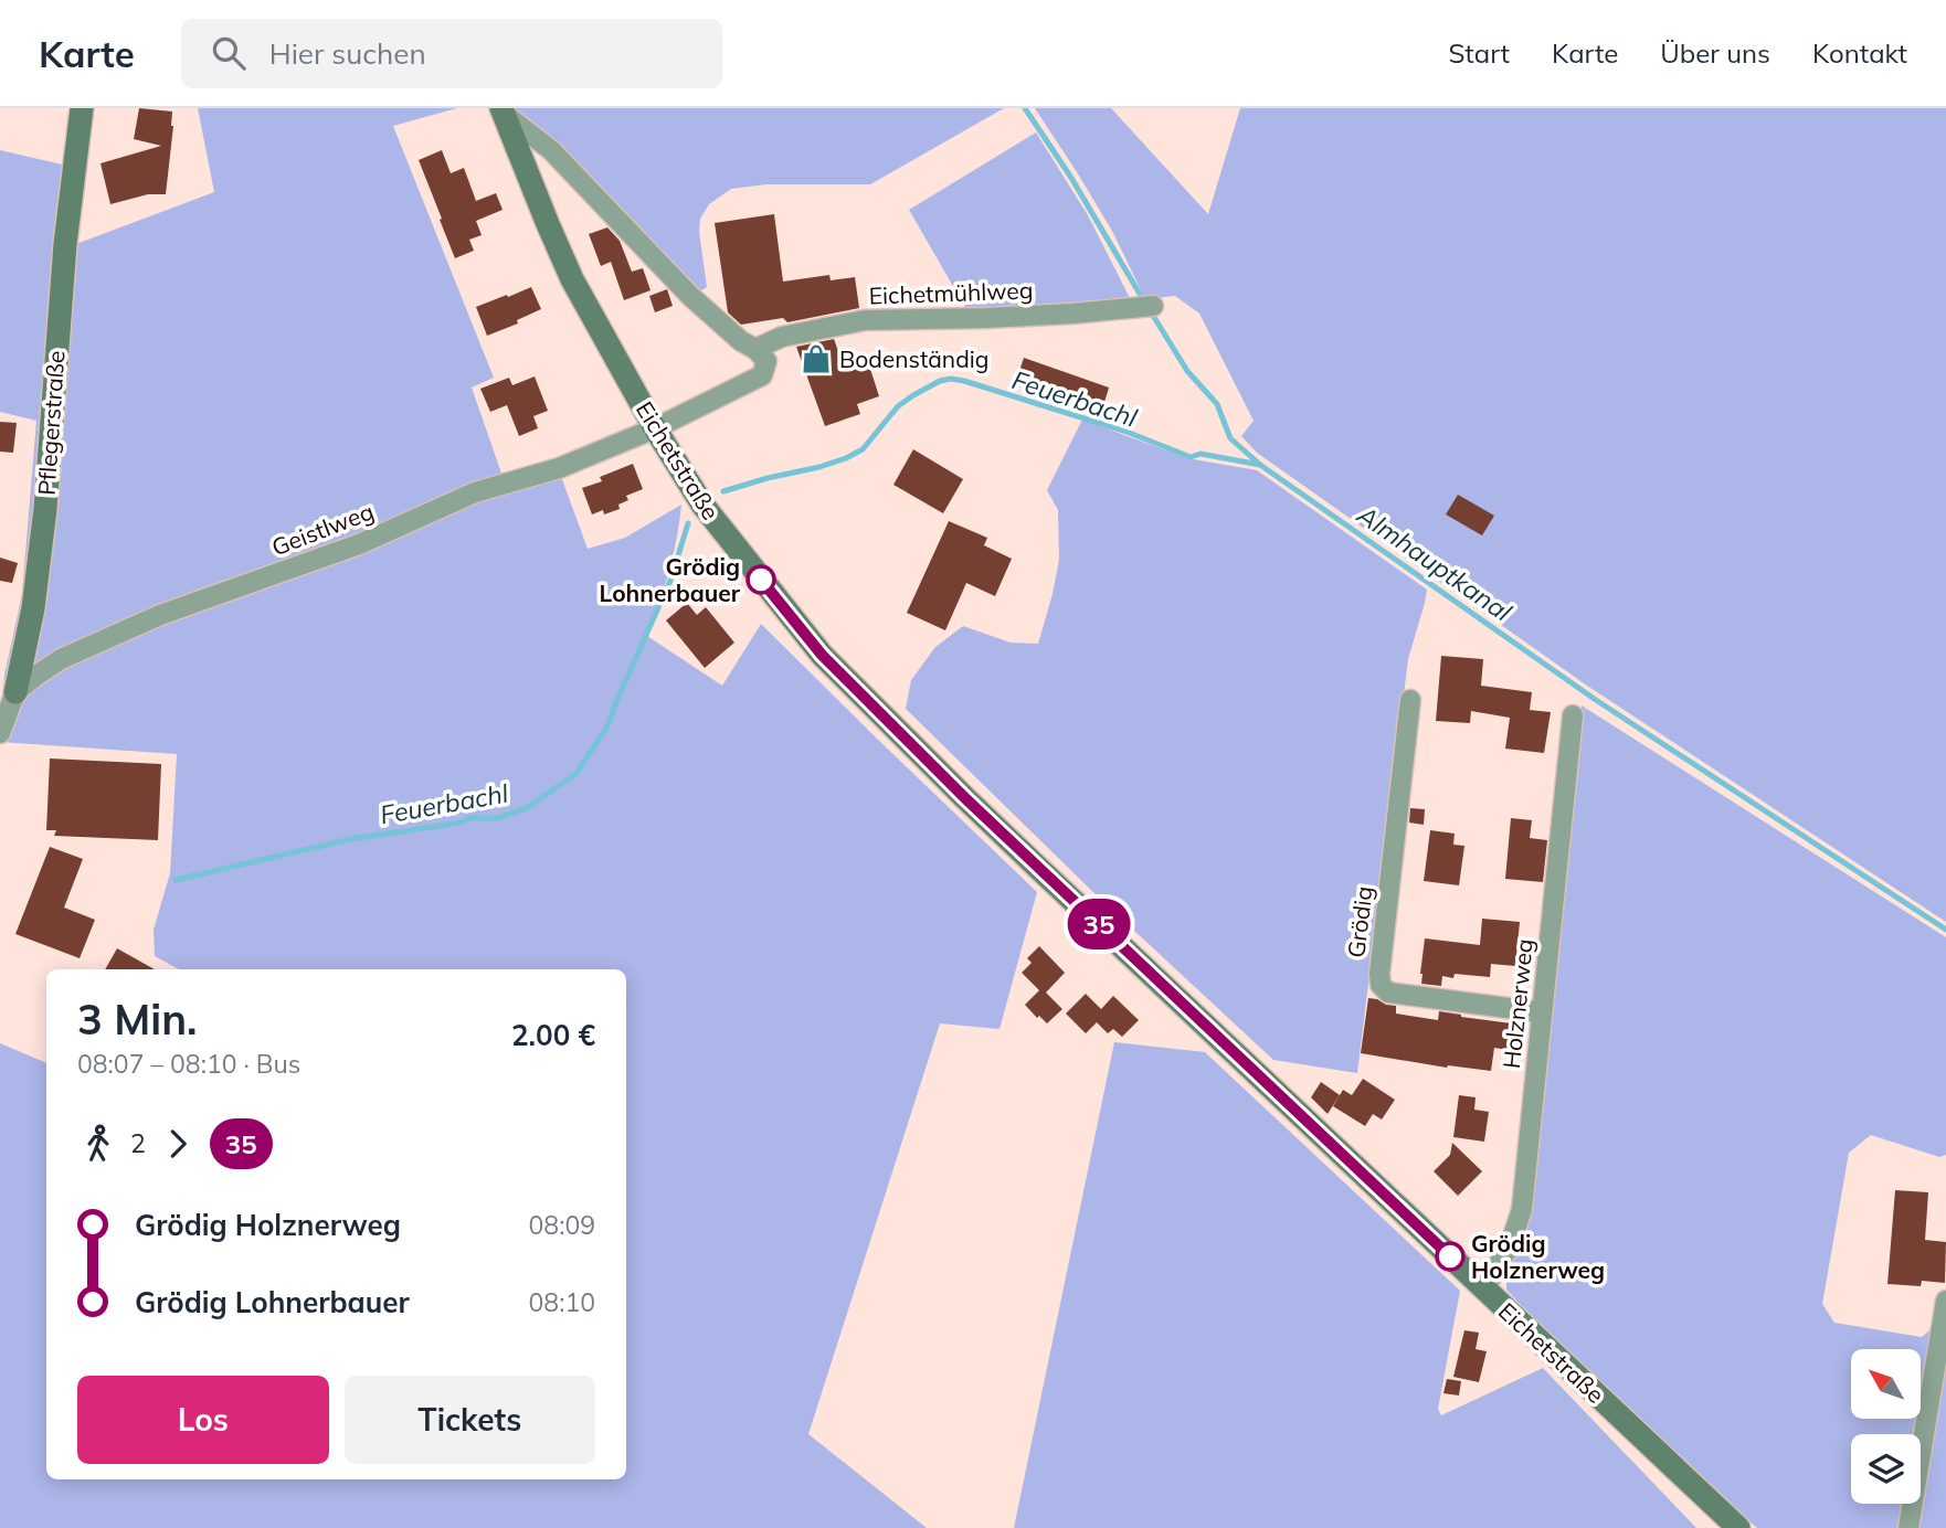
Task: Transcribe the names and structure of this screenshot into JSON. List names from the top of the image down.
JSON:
{
  "streets": {
    "main road": ["Pflegerstraße", "Eichetstraße"],
    "street": [
      "Eichetmühlweg",
      "Geistlweg",
      "Grödig",
      "Holznerweg"
    ]
  },
  "crossings": [
    ["Pflegerstraße", "Geistlweg"],
    ["Eichetstraße", "Geistlweg"],
    ["Eichetstraße", "Holznerweg"],
    ["Grödig", "Holznerweg"]
  ],
  "water": ["Feuerbachl", "Almhauptkanal"],
  "places": {
    "shop": ["Bodenständig"],
    "other": ["Grödig Lohnerbauer", "Grödig Holznerweg"]
  },
  "lines": ["bus line 35"],
  "north": "top left",
  "page": {
    "header": "Karte",
    "search": "Hier suchen",
    "nav": [
      "Start",
      "Karte",
      "Über uns",
      "Kontakt"
    ],
    "on_map": "35",
    "heading": ["3 Min.", "08:07 – 08:10 · Bus", "2.00 €"],
    "legs": ["2", "35"],
    "list": [
      {
        "name": "Grödig Holznerweg",
        "value": "08:09"
      },
      {
        "name": "Grödig Lohnerbauer",
        "value": "08:10"
      }
    ],
    "buttons": ["Los", "Tickets"]
  }
}
